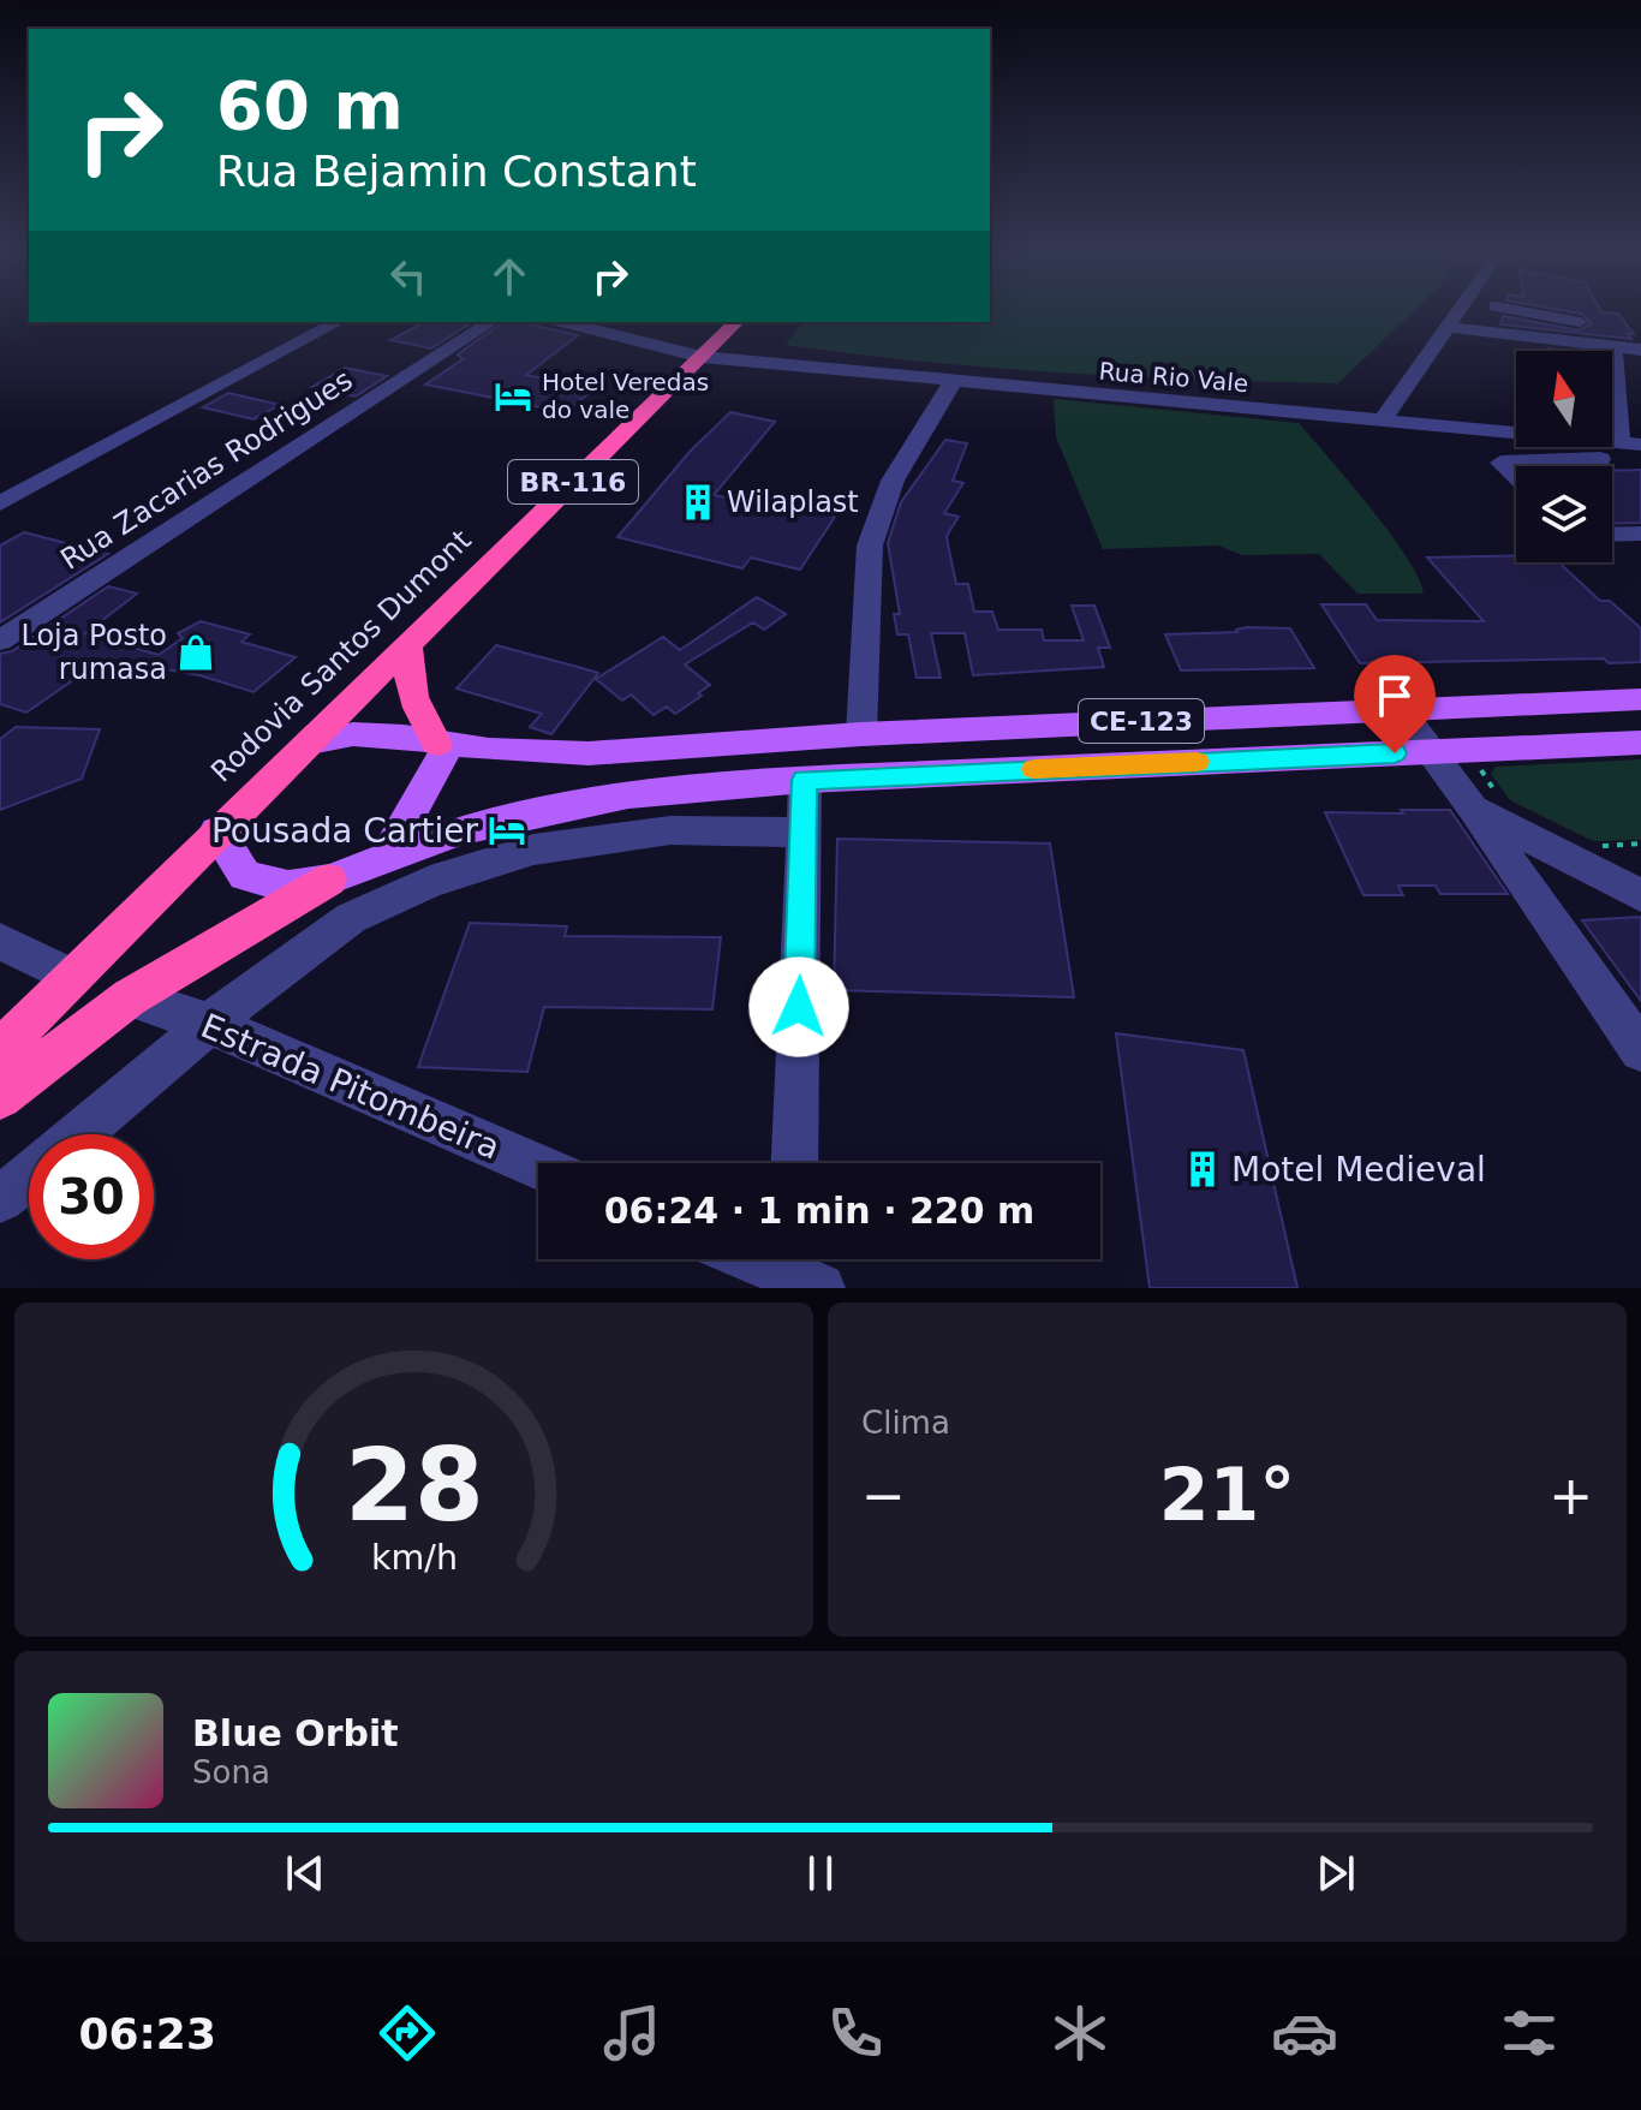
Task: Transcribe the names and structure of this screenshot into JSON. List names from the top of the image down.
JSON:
{
  "streets": {
    "highway": ["BR-116", "Rodovia Santos Dumont"],
    "main road": ["CE-123"],
    "street": ["Rua Rio Vale", "Rua Zacarias Rodrigues", "Estrada Pitombeira"]
  },
  "crossings": [
    ["Rua Rio Vale", "Rodovia Santos Dumont"]
  ],
  "places": {
    "hotel": ["Hotel Veredas do vale", "Pousada Cartier"],
    "building": ["Wilaplast", "Motel Medieval"],
    "shop": ["Loja Posto rumasa"]
  },
  "north": "top",
  "page": {
    "turn": ["60 m", "Rua Bejamin Constant"],
    "limit": "30",
    "trip": "06:24 · 1 min · 220 m",
    "tile": "Clima",
    "heat": ["−", "21°", "+"],
    "song": ["Blue Orbit", "Sona"],
    "tabs": "06:23",
    "gauge": ["28", "km/h"]
  }
}
